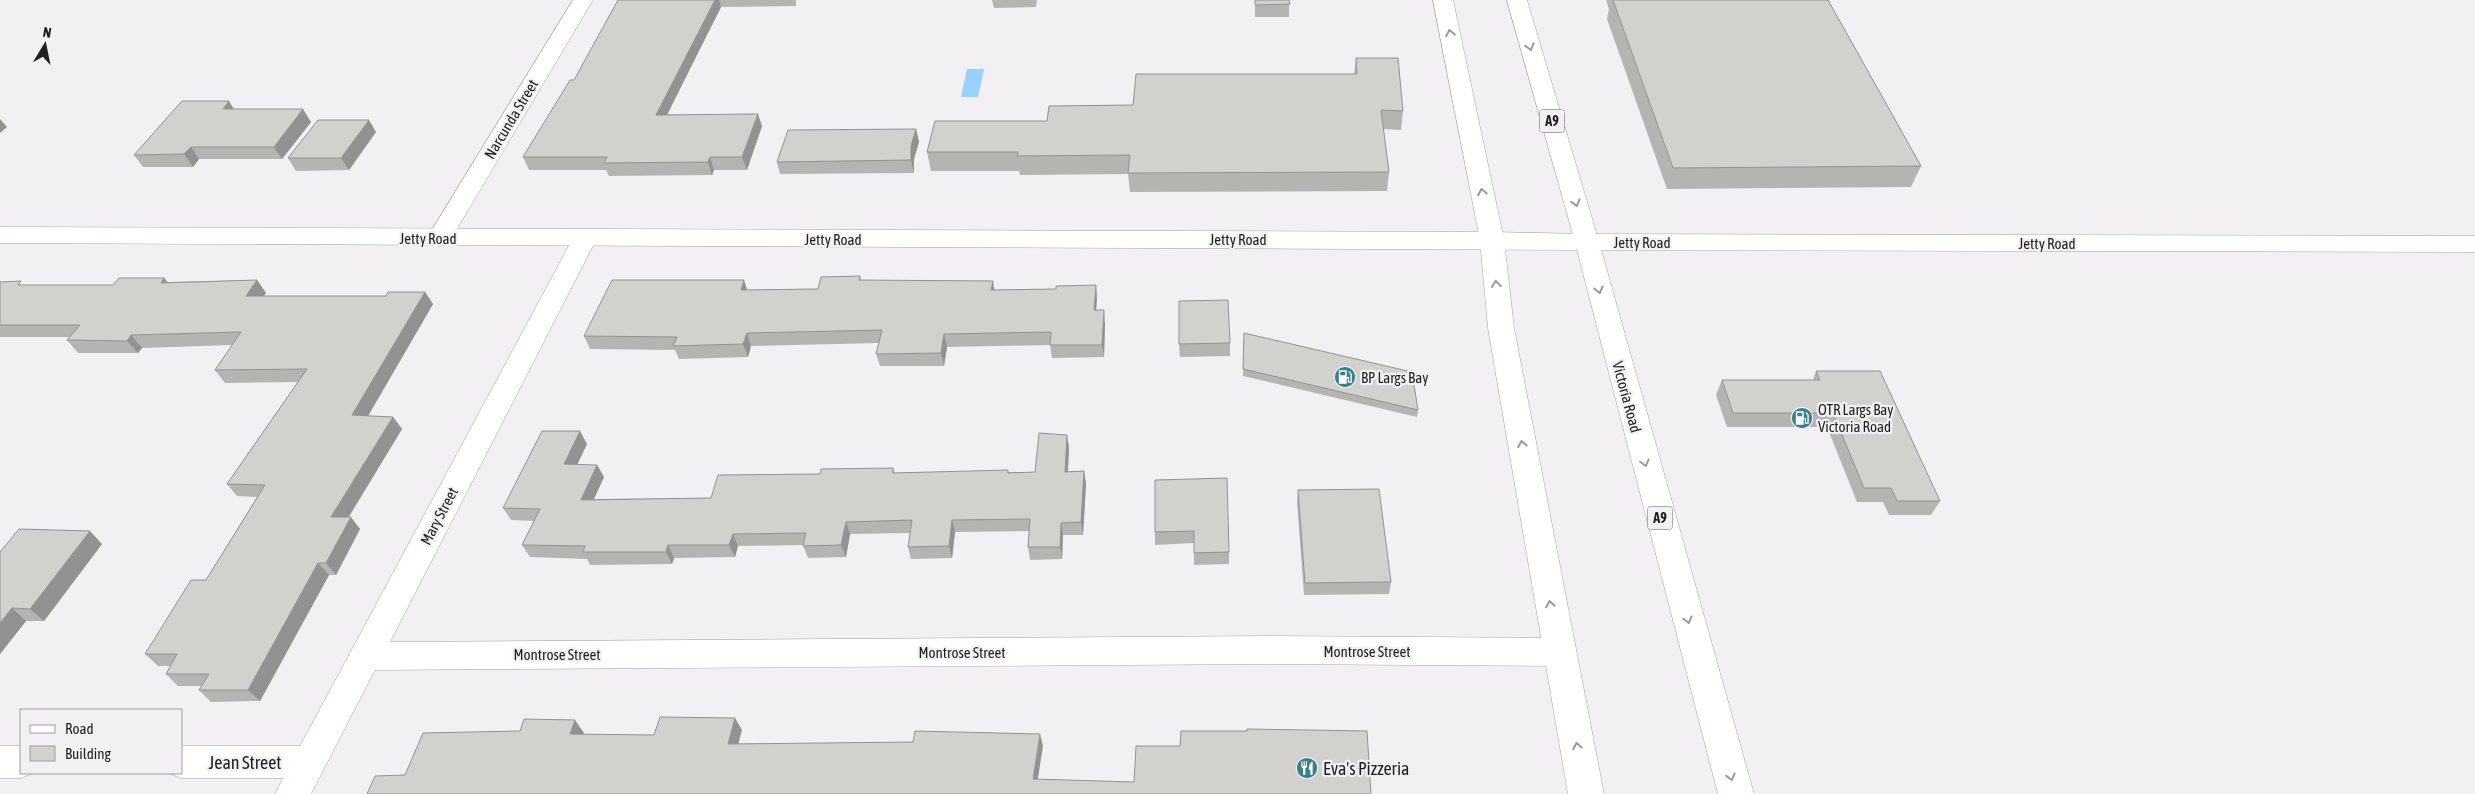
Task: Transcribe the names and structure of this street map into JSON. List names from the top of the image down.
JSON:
{
  "streets": {
    "main road": [
      "Narcunda Street",
      "A9",
      "Jetty Road",
      "Victoria Road",
      "Mary Street",
      "Montrose Street",
      "Jean Street"
    ]
  },
  "crossings": [
    ["Narcunda Street", "Jetty Road"],
    ["Jetty Road", "Victoria Road"],
    ["Jetty Road", "Mary Street"],
    ["Mary Street", "Montrose Street"],
    ["Mary Street", "Jean Street"]
  ],
  "places": {
    "fuel station": ["BP Largs Bay", "OTR Largs Bay Victoria Road"],
    "restaurant": ["Eva's Pizzeria"]
  },
  "legend": ["Road", "Building"],
  "north": "top"
}
